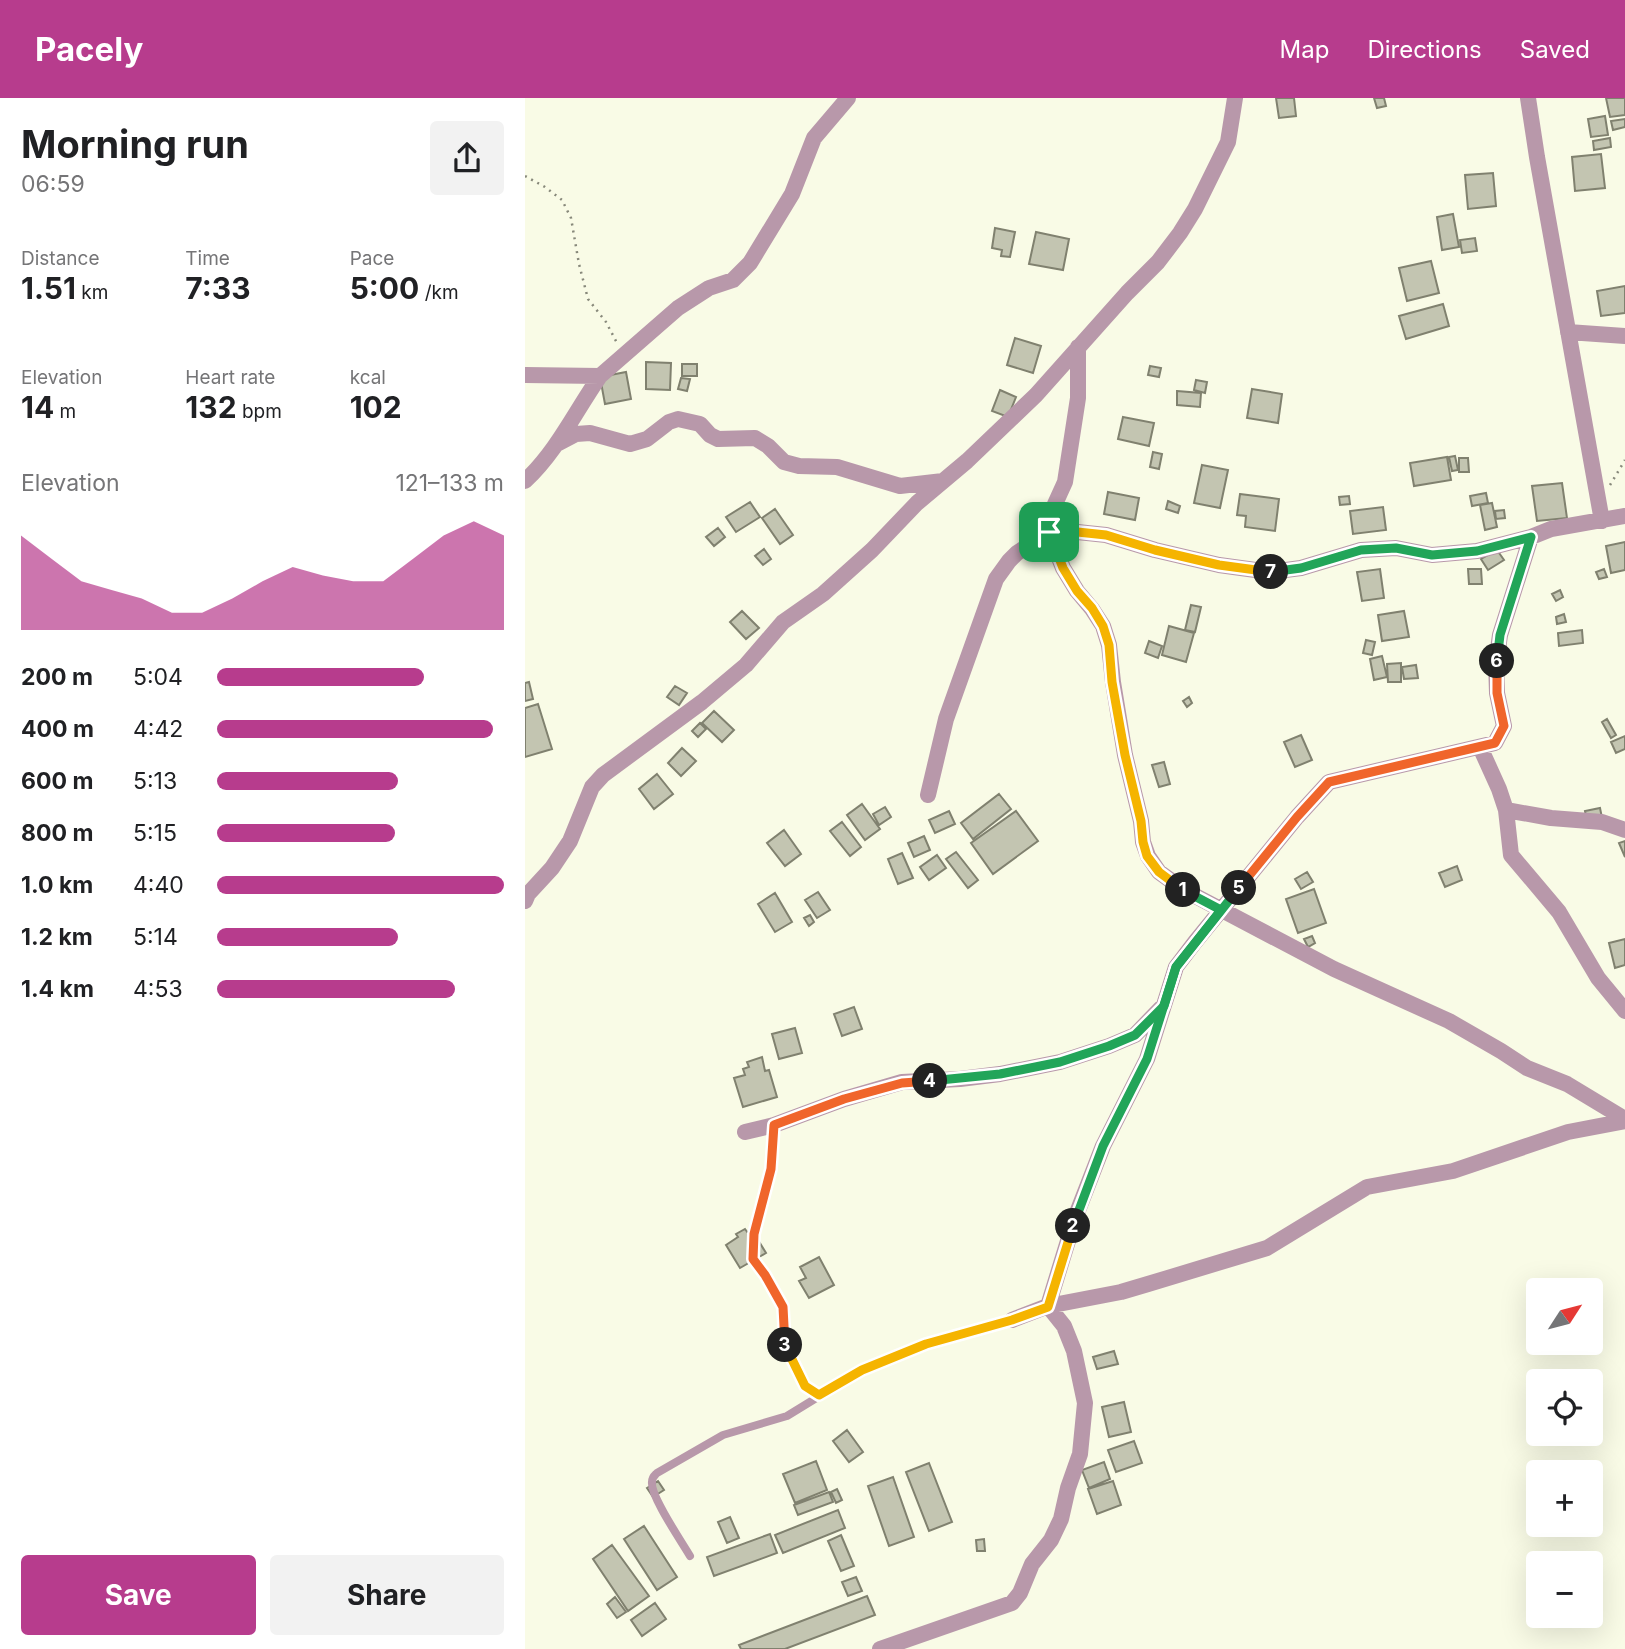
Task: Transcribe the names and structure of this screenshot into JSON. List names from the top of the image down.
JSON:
{
  "north": "top right",
  "page": {
    "header": "Pacely",
    "nav": ["Map", "Directions", "Saved"],
    "heading": ["Morning run", "06:59"],
    "stats": [
      ["Distance", "1.51 km"],
      ["Time", "7:33"],
      ["Pace", "5:00 /km"],
      ["Elevation", "14 m"],
      ["Heart rate", "132 bpm"],
      ["kcal", "102"]
    ],
    "chart": ["Elevation", "121–133 m"],
    "pins": [
      "7",
      "6",
      "5",
      "1",
      "4",
      "2",
      "3"
    ],
    "list": [
      {
        "name": "200 m",
        "note": "5:04"
      },
      {
        "name": "400 m",
        "note": "4:42"
      },
      {
        "name": "600 m",
        "note": "5:13"
      },
      {
        "name": "800 m",
        "note": "5:15"
      },
      {
        "name": "1.0 km",
        "note": "4:40"
      },
      {
        "name": "1.2 km",
        "note": "5:14"
      },
      {
        "name": "1.4 km",
        "note": "4:53"
      }
    ],
    "map_buttons": ["+", "−"],
    "buttons": ["Save", "Share"]
  }
}
